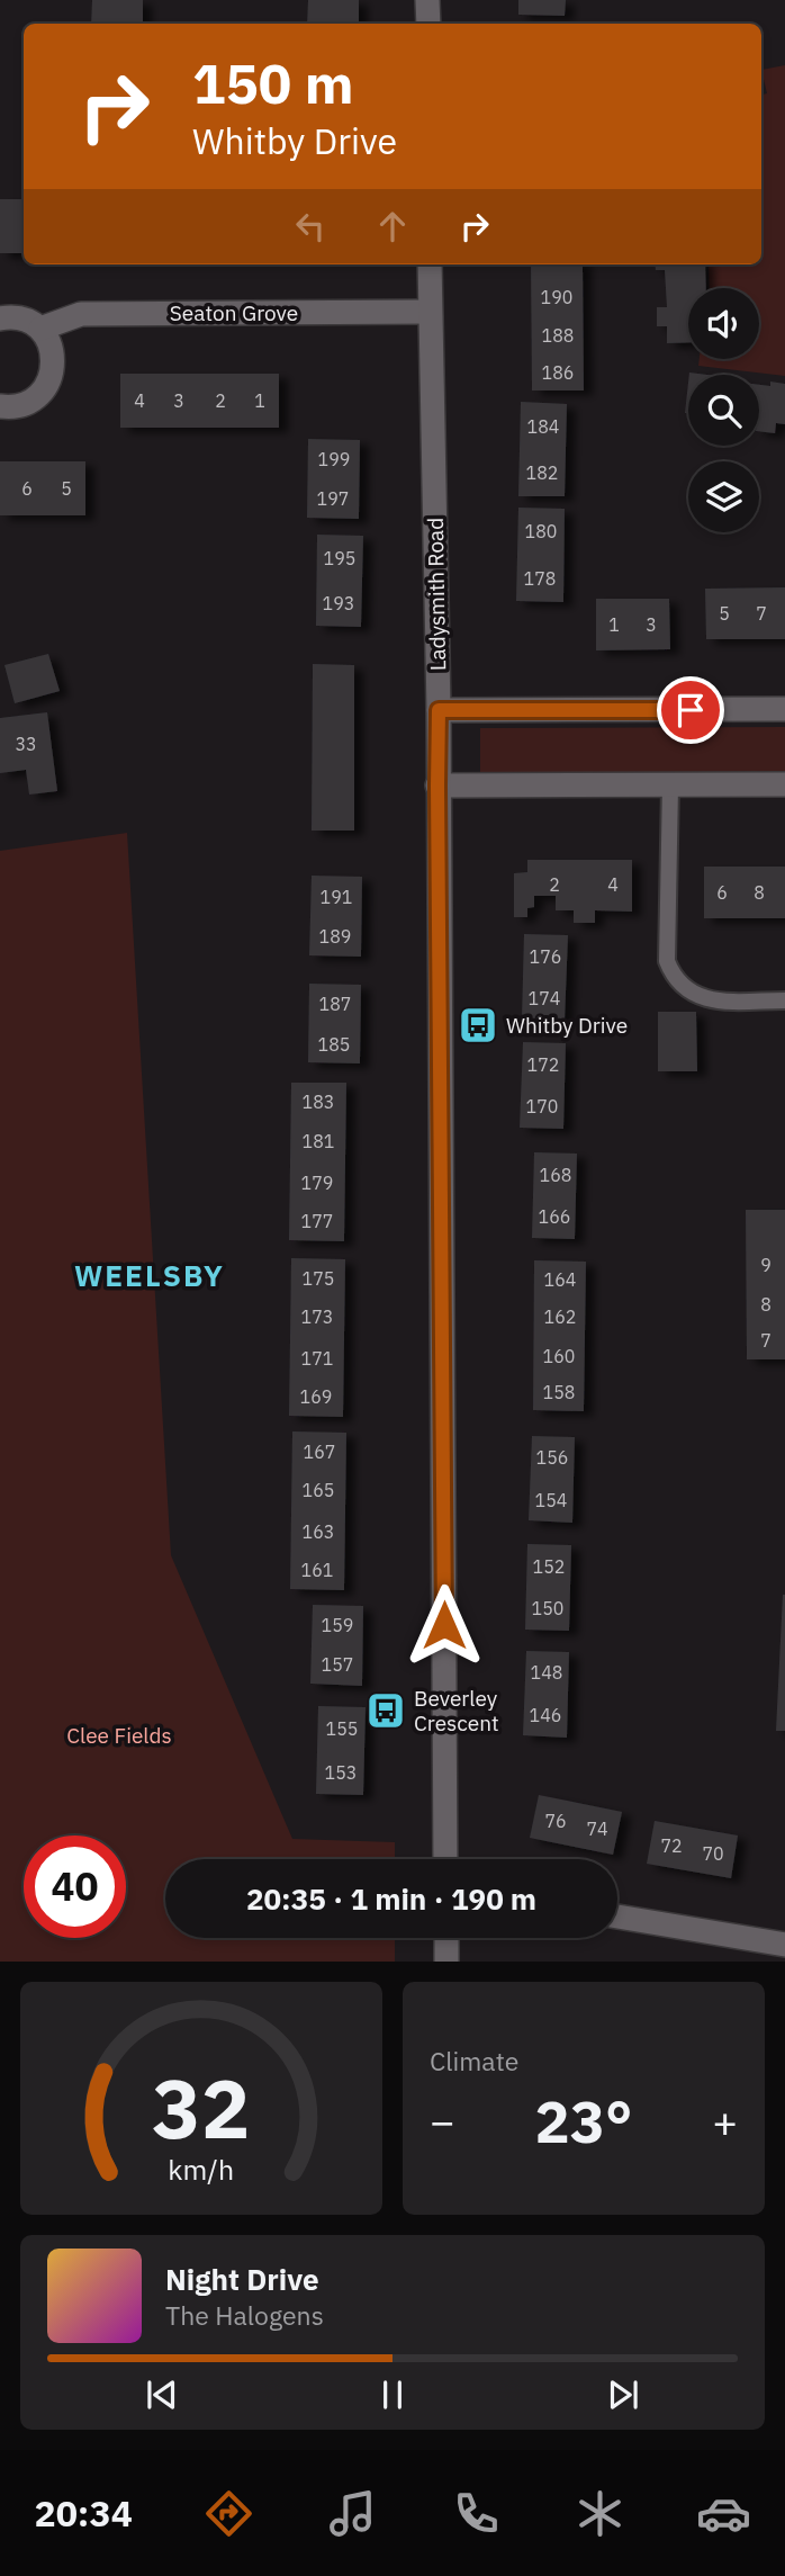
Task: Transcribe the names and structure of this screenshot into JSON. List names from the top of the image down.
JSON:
{
  "streets": {
    "street": ["Seaton Grove", "Ladysmith Road"]
  },
  "crossings": [
    ["Seaton Grove", "Ladysmith Road"]
  ],
  "districts": ["WEELSBY"],
  "parks": ["Clee Fields"],
  "places": {
    "bus stop": ["Whitby Drive", "Beverley Crescent"]
  },
  "house_numbers": [
    "190",
    "188",
    "186",
    "4",
    "3",
    "2",
    "1",
    "184",
    "199",
    "182",
    "6",
    "5",
    "197",
    "180",
    "195",
    "178",
    "193",
    "5",
    "7",
    "1",
    "3",
    "33",
    "2",
    "4",
    "6",
    "8",
    "191",
    "189",
    "176",
    "174",
    "187",
    "185",
    "172",
    "183",
    "170",
    "181",
    "168",
    "179",
    "166",
    "177",
    "9",
    "175",
    "164",
    "8",
    "173",
    "162",
    "7",
    "160",
    "171",
    "158",
    "169",
    "167",
    "156",
    "165",
    "154",
    "163",
    "152",
    "161",
    "150",
    "159",
    "157",
    "148",
    "146",
    "155",
    "153",
    "76",
    "74",
    "72",
    "70"
  ],
  "page": {
    "turn": ["150 m", "Whitby Drive"],
    "limit": "40",
    "trip": "20:35 · 1 min · 190 m",
    "tile": "Climate",
    "heat": ["−", "23°", "+"],
    "song": ["Night Drive", "The Halogens"],
    "tabs": "20:34",
    "gauge": ["32", "km/h"]
  }
}
